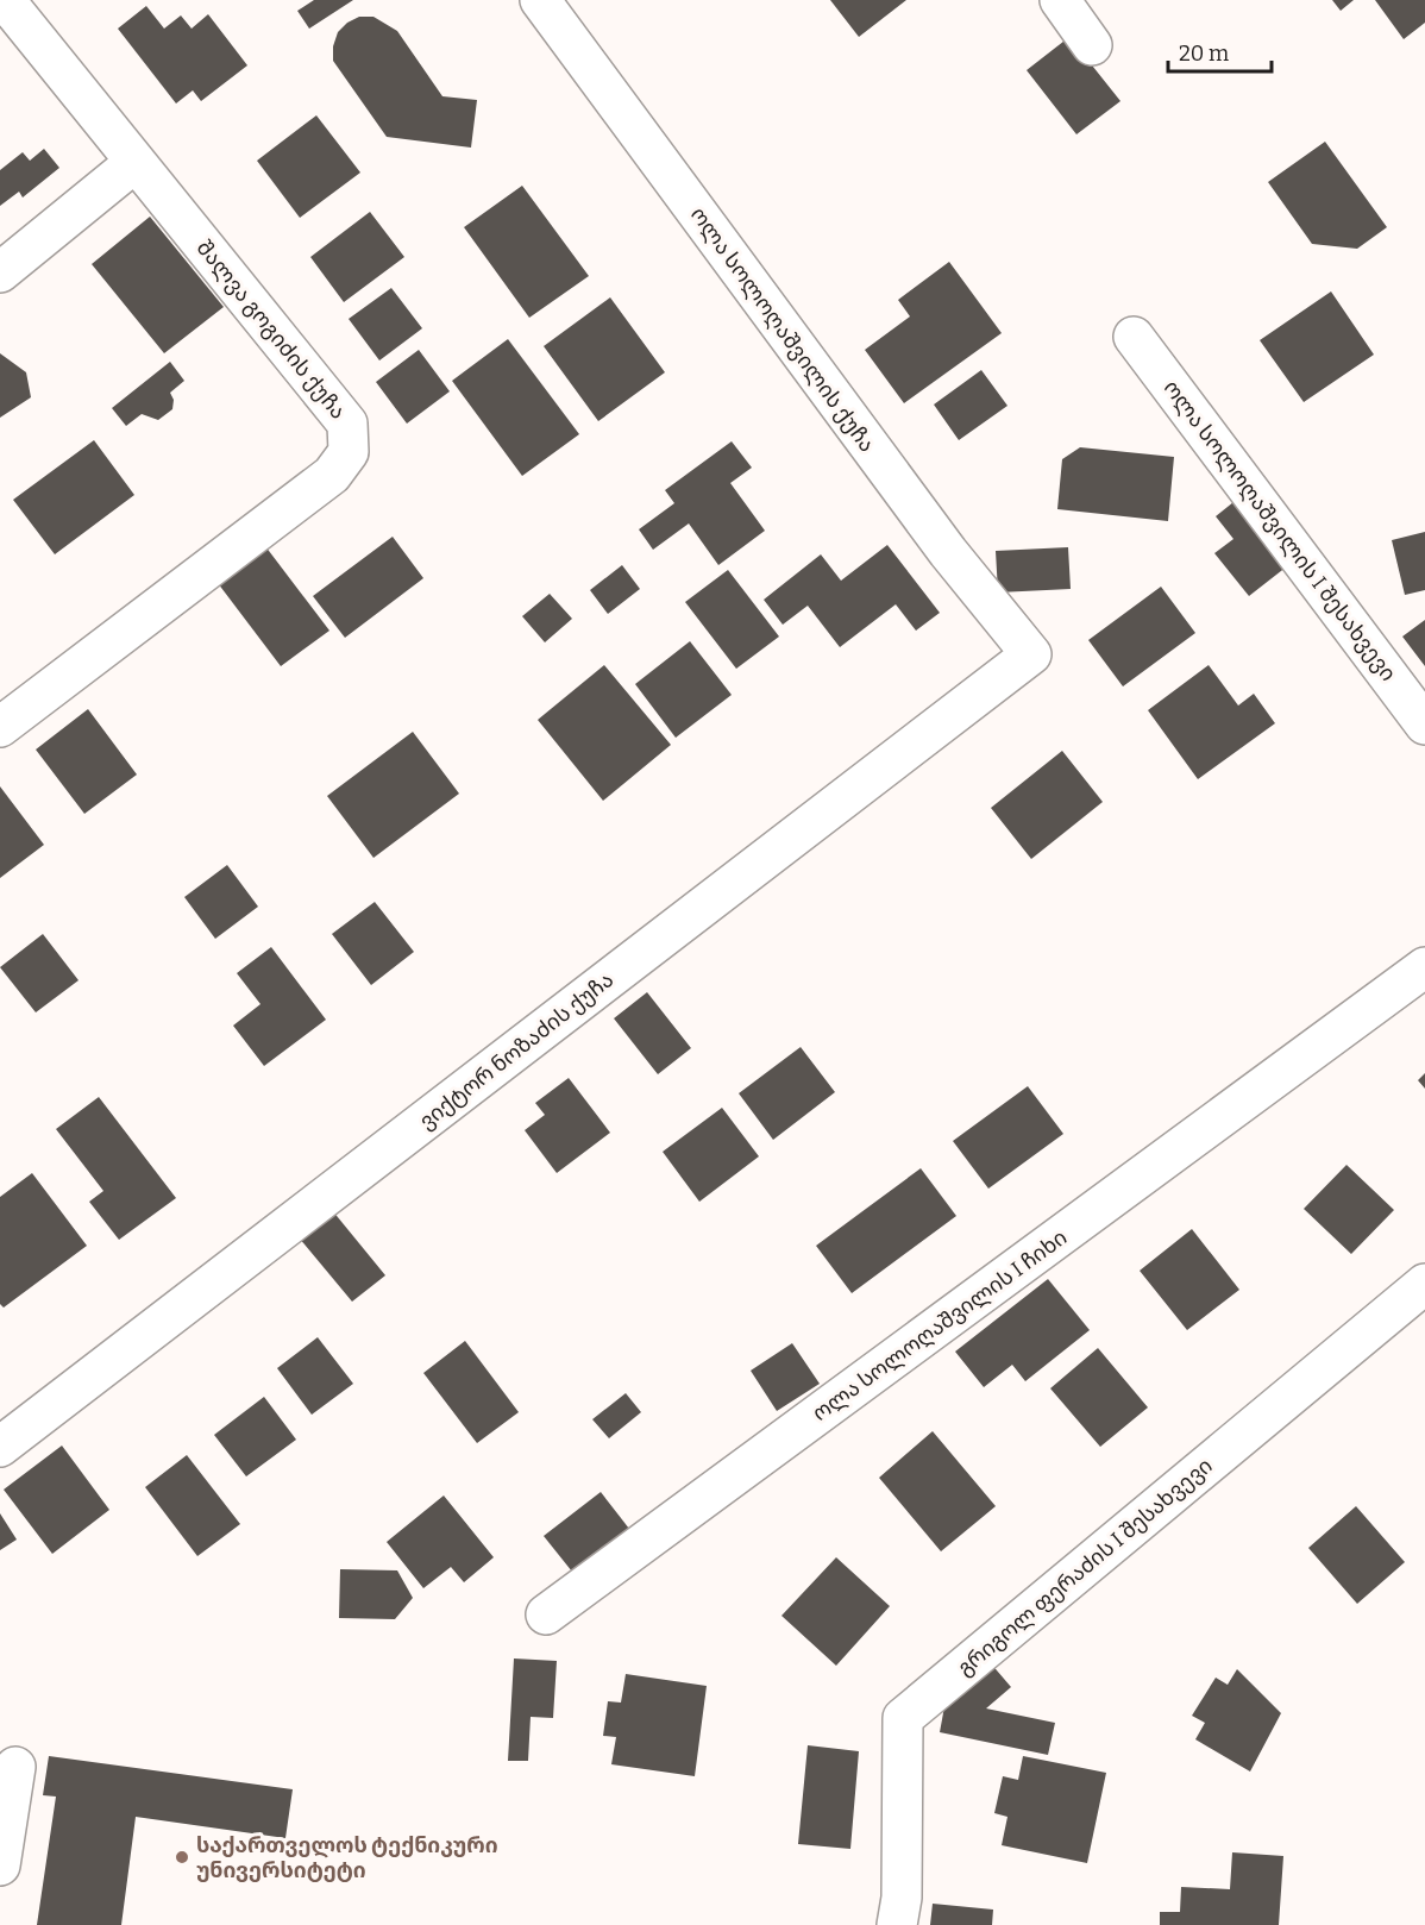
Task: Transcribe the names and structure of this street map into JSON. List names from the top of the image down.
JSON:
{
  "streets": {
    "street": [
      "შალვა გოგიძის ქუჩა",
      "ოლა სოლოღაშვილის ქუჩა",
      "ოლა სოლოღაშვილის I შესახვევი",
      "ვიქტორ ნოზაძის ქუჩა",
      "ოლა სოლოღაშვილის I ჩიხი",
      "გრიგოლ ფერაძის I შესახვევი"
    ]
  },
  "crossings": [
    ["ოლა სოლოღაშვილის ქუჩა", "ვიქტორ ნოზაძის ქუჩა"]
  ],
  "places": ["საქართველოს ტექნიკური უნივერსიტეტი"],
  "scale_bar": "20 m"
}
